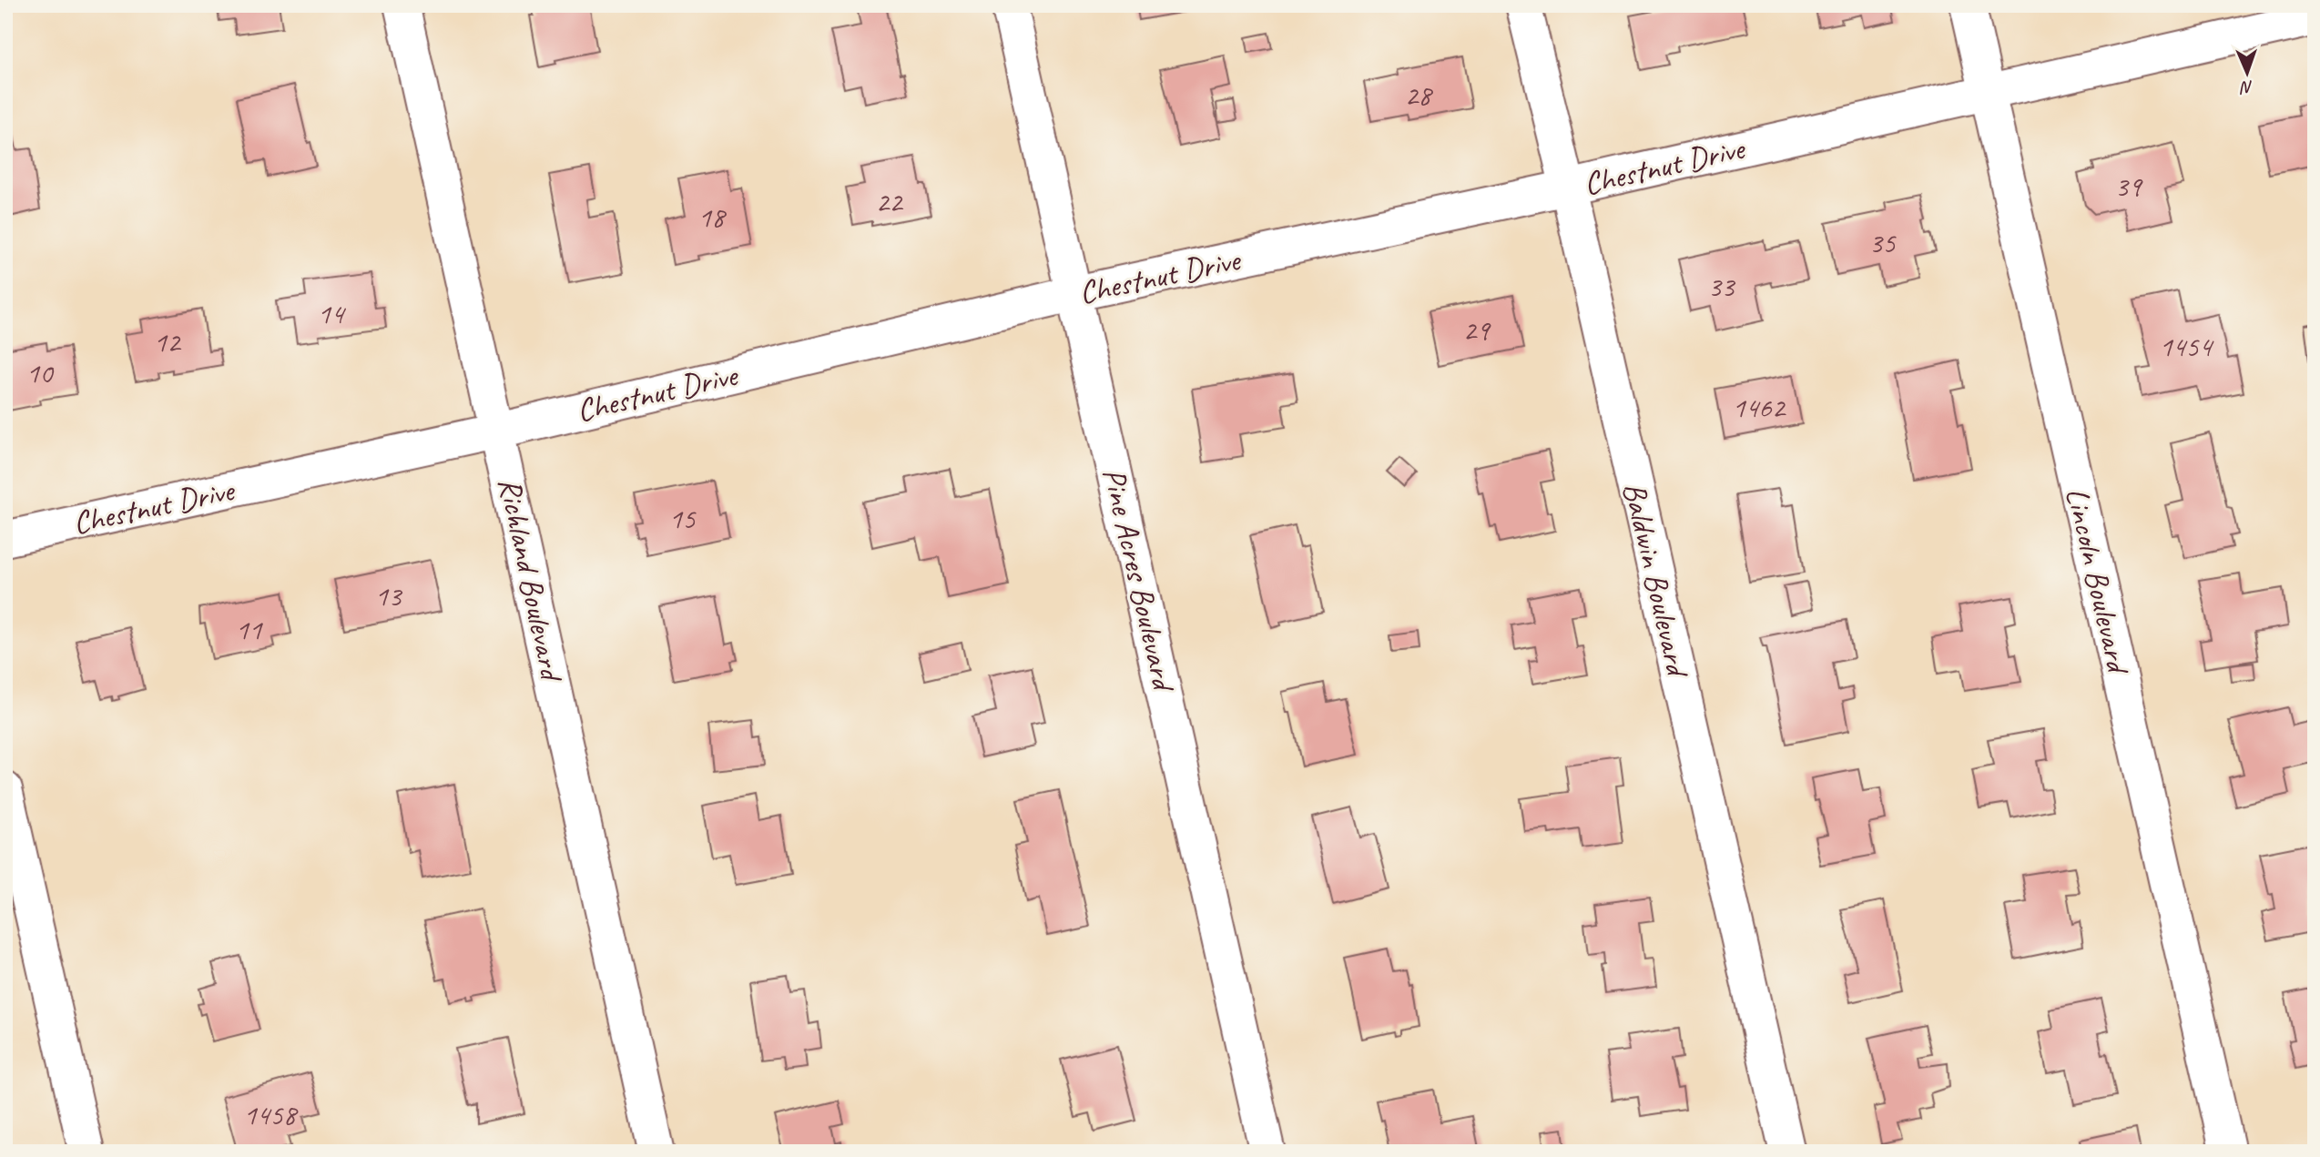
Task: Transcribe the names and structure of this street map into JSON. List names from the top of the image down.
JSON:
{
  "streets": {
    "street": [
      "Chestnut Drive",
      "Richland Boulevard",
      "Pine Acres Boulevard",
      "Baldwin Boulevard",
      "Lincoln Boulevard"
    ]
  },
  "crossings": [
    ["Chestnut Drive", "Richland Boulevard"],
    ["Chestnut Drive", "Pine Acres Boulevard"],
    ["Chestnut Drive", "Baldwin Boulevard"],
    ["Chestnut Drive", "Lincoln Boulevard"]
  ],
  "house_numbers": [
    "28",
    "39",
    "22",
    "18",
    "35",
    "33",
    "14",
    "29",
    "12",
    "1454",
    "10",
    "1462",
    "15",
    "13",
    "11",
    "1458"
  ],
  "north": "bottom"
}
